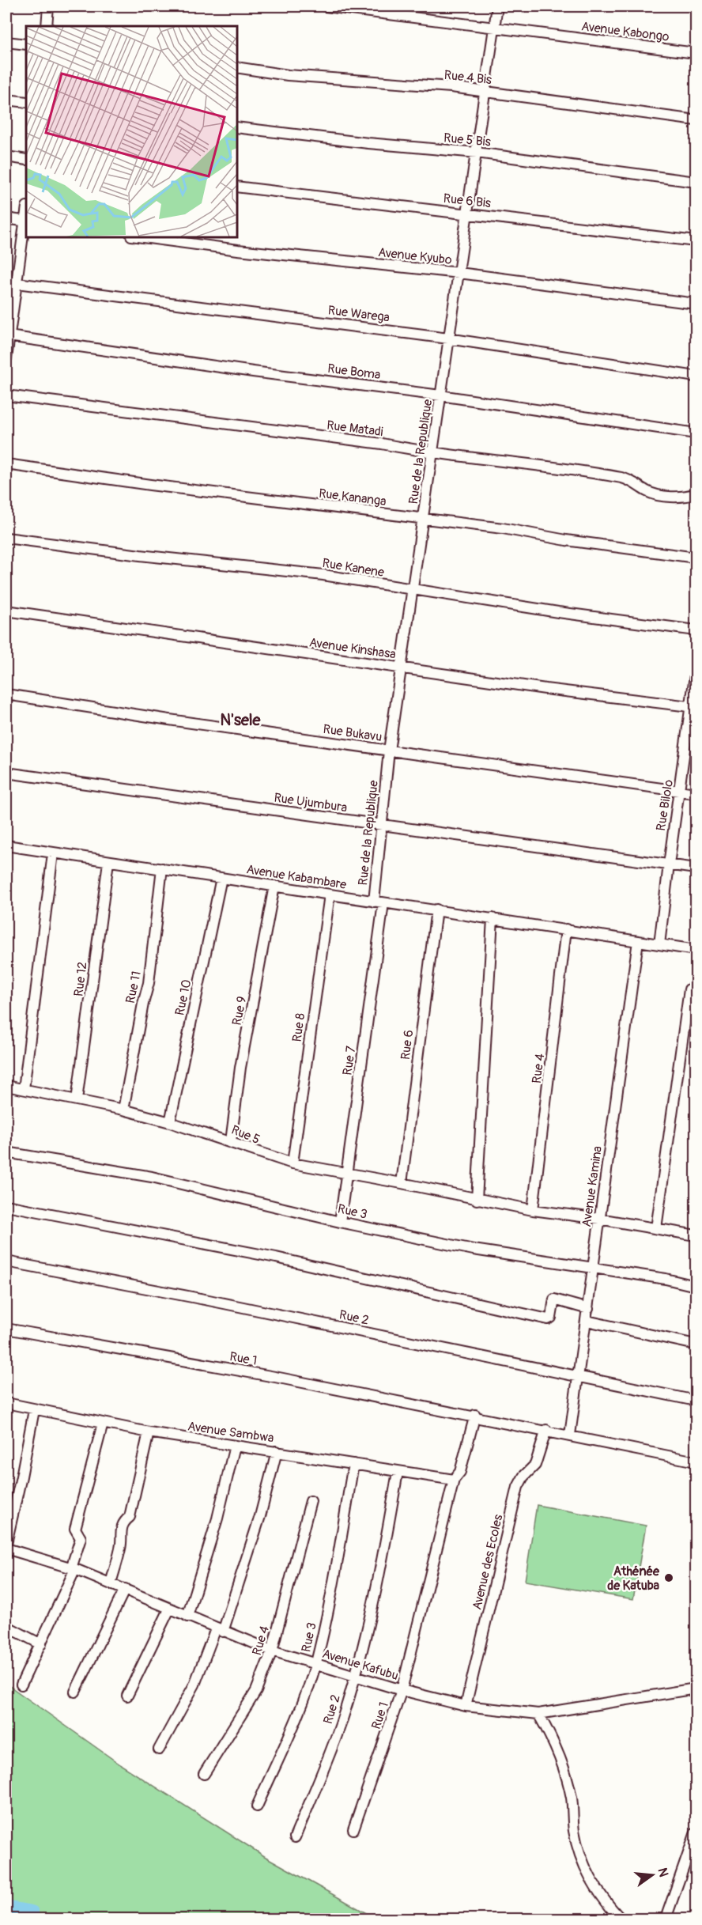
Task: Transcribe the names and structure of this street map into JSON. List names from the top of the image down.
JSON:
{
  "streets": {
    "street": [
      "Avenue Kabongo",
      "Rue 4 Bis",
      "Rue 5 Bis",
      "Rue 6 Bis",
      "Avenue Kyubo",
      "Rue Warega",
      "Rue Boma",
      "Rue Matadi",
      "Rue de la Republique",
      "Rue Kananga",
      "Rue Kanene",
      "Avenue Kinshasa",
      "Rue Bukavu",
      "Rue Ujumbura",
      "Rue Bilolo",
      "Avenue Kabambare",
      "Rue 12",
      "Rue 11",
      "Rue 10",
      "Rue 9",
      "Rue 8",
      "Rue 6",
      "Rue 7",
      "Rue 4",
      "Rue 5",
      "Avenue Kamina",
      "Rue 3",
      "Rue 2",
      "Rue 1",
      "Avenue Sambwa",
      "Avenue des Ecoles",
      "Avenue Kafubu"
    ]
  },
  "crossings": [
    ["Avenue Kabongo", "Rue de la Republique"],
    ["Rue 4 Bis", "Rue de la Republique"],
    ["Rue 5 Bis", "Rue de la Republique"],
    ["Rue 6 Bis", "Rue de la Republique"],
    ["Avenue Kyubo", "Rue de la Republique"],
    ["Rue Warega", "Rue de la Republique"],
    ["Rue Boma", "Rue de la Republique"],
    ["Rue Matadi", "Rue de la Republique"],
    ["Rue de la Republique", "Rue Kananga"],
    ["Rue de la Republique", "Rue Kanene"],
    ["Rue de la Republique", "Avenue Kinshasa"],
    ["Rue de la Republique", "Rue Bukavu"],
    ["Rue de la Republique", "Rue Ujumbura"],
    ["Rue de la Republique", "Avenue Kabambare"],
    ["Rue de la Republique", "Rue 7"],
    ["Avenue Kinshasa", "Rue Bilolo"],
    ["Rue Bukavu", "Rue Bilolo"],
    ["Rue Ujumbura", "Rue Bilolo"],
    ["Rue Bilolo", "Avenue Kabambare"],
    ["Avenue Kabambare", "Rue 12"],
    ["Avenue Kabambare", "Rue 11"],
    ["Avenue Kabambare", "Rue 10"],
    ["Avenue Kabambare", "Rue 9"],
    ["Avenue Kabambare", "Rue 8"],
    ["Avenue Kabambare", "Rue 6"],
    ["Avenue Kabambare", "Rue 7"],
    ["Avenue Kabambare", "Rue 4"],
    ["Avenue Kabambare", "Avenue Kamina"],
    ["Rue 12", "Rue 5"],
    ["Rue 11", "Rue 5"],
    ["Rue 10", "Rue 5"],
    ["Rue 9", "Rue 5"],
    ["Rue 8", "Rue 5"],
    ["Rue 6", "Rue 5"],
    ["Rue 7", "Rue 5"],
    ["Rue 7", "Rue 3"],
    ["Rue 4", "Rue 5"],
    ["Rue 4", "Avenue Kafubu"],
    ["Rue 5", "Avenue Kamina"],
    ["Avenue Kamina", "Rue 3"],
    ["Avenue Kamina", "Rue 2"],
    ["Avenue Kamina", "Rue 1"],
    ["Rue 3", "Avenue Sambwa"],
    ["Rue 3", "Avenue Kafubu"],
    ["Rue 2", "Avenue Sambwa"],
    ["Rue 2", "Avenue Kafubu"],
    ["Rue 1", "Avenue Sambwa"],
    ["Rue 1", "Avenue des Ecoles"],
    ["Rue 1", "Avenue Kafubu"],
    ["Avenue des Ecoles", "Avenue Kafubu"]
  ],
  "districts": ["N'sele"],
  "places": ["Athénée de Katuba"],
  "north": "right"
}
